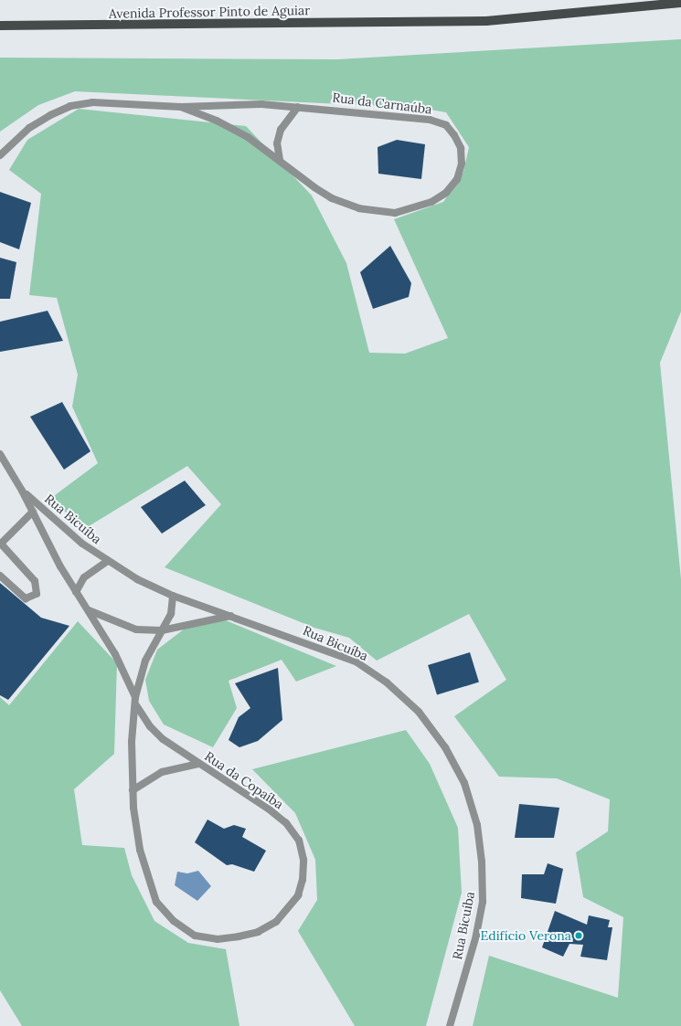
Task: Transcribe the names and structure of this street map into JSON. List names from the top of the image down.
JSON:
{
  "streets": {
    "main road": ["Avenida Professor Pinto de Aguiar"],
    "street": ["Rua da Carnaúba", "Rua Bicuíba", "Rua da Copaíba"]
  },
  "crossings": [
    ["Rua Bicuíba", "Rua da Copaíba"]
  ],
  "places": ["Edifício Verona"]
}
